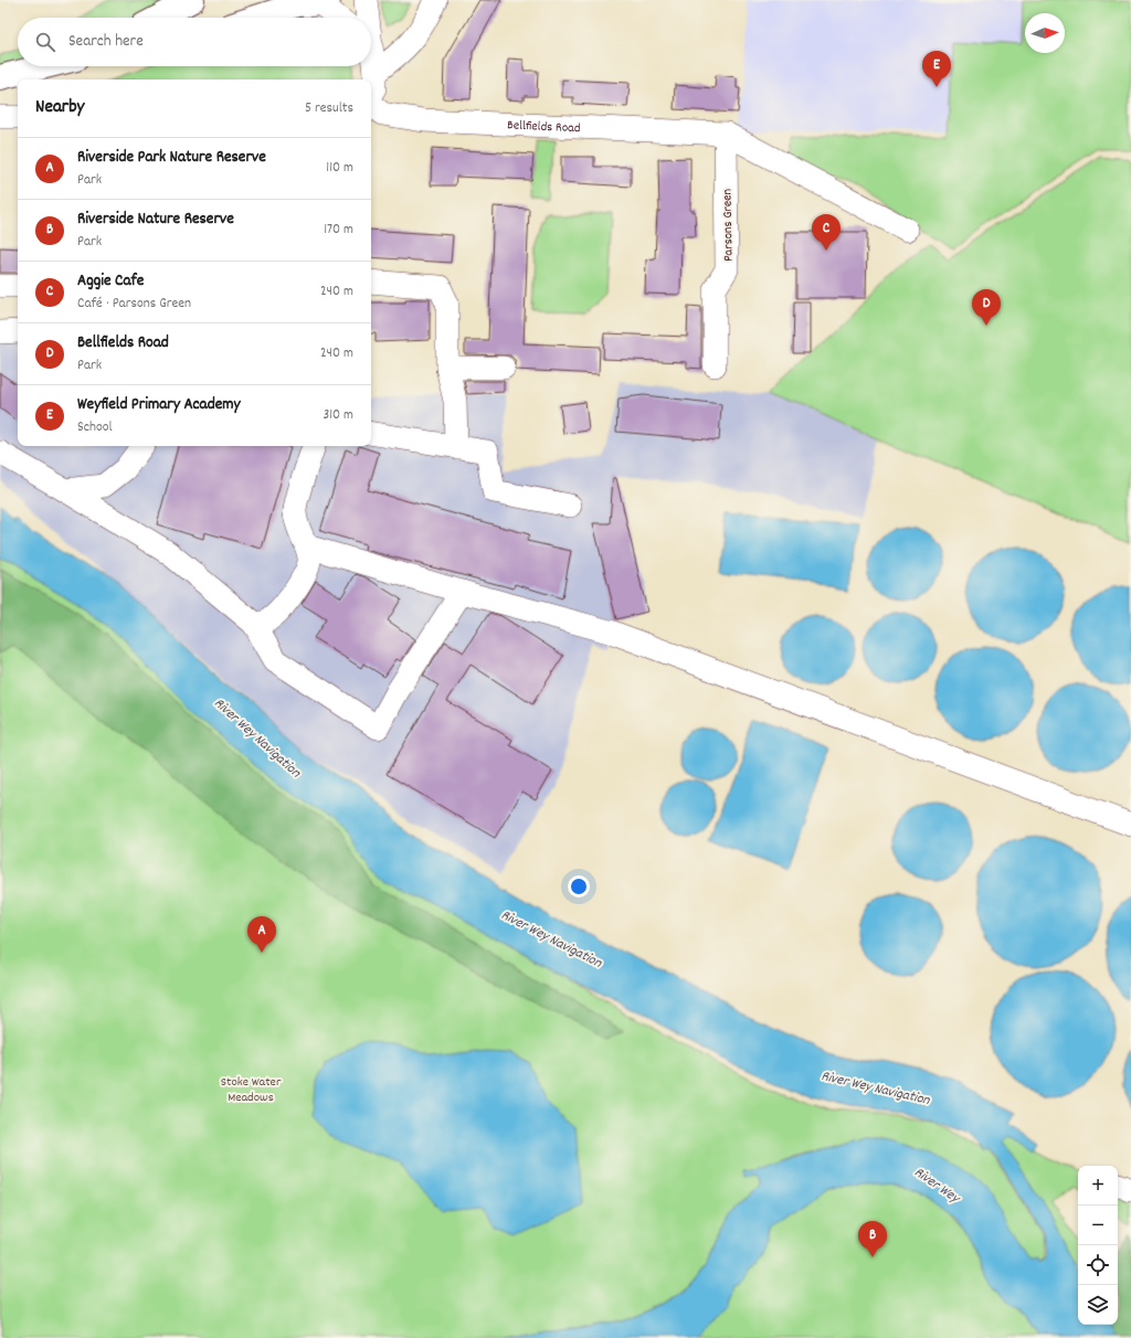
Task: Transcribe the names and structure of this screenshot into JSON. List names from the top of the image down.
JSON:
{
  "streets": {
    "street": ["Bellfields Road", "Parsons Green"]
  },
  "crossings": [
    ["Bellfields Road", "Parsons Green"]
  ],
  "water": ["River Wey Navigation", "River Wey"],
  "parks": ["Stoke Water Meadows"],
  "north": "right",
  "page": {
    "search": "Search here",
    "pins": [
      "E",
      "C",
      "D",
      "A",
      "B"
    ],
    "heading": ["Nearby", "5 results"],
    "list": [
      {
        "mark": "A",
        "name": "Riverside Park Nature Reserve",
        "note": "Park",
        "value": "110 m"
      },
      {
        "mark": "B",
        "name": "Riverside Nature Reserve",
        "note": "Park",
        "value": "170 m"
      },
      {
        "mark": "C",
        "name": "Aggie Cafe",
        "note": "Café · Parsons Green",
        "value": "240 m"
      },
      {
        "mark": "D",
        "name": "Bellfields Road",
        "note": "Park",
        "value": "240 m"
      },
      {
        "mark": "E",
        "name": "Weyfield Primary Academy",
        "note": "School",
        "value": "310 m"
      }
    ],
    "map_buttons": ["+", "−"]
  }
}
